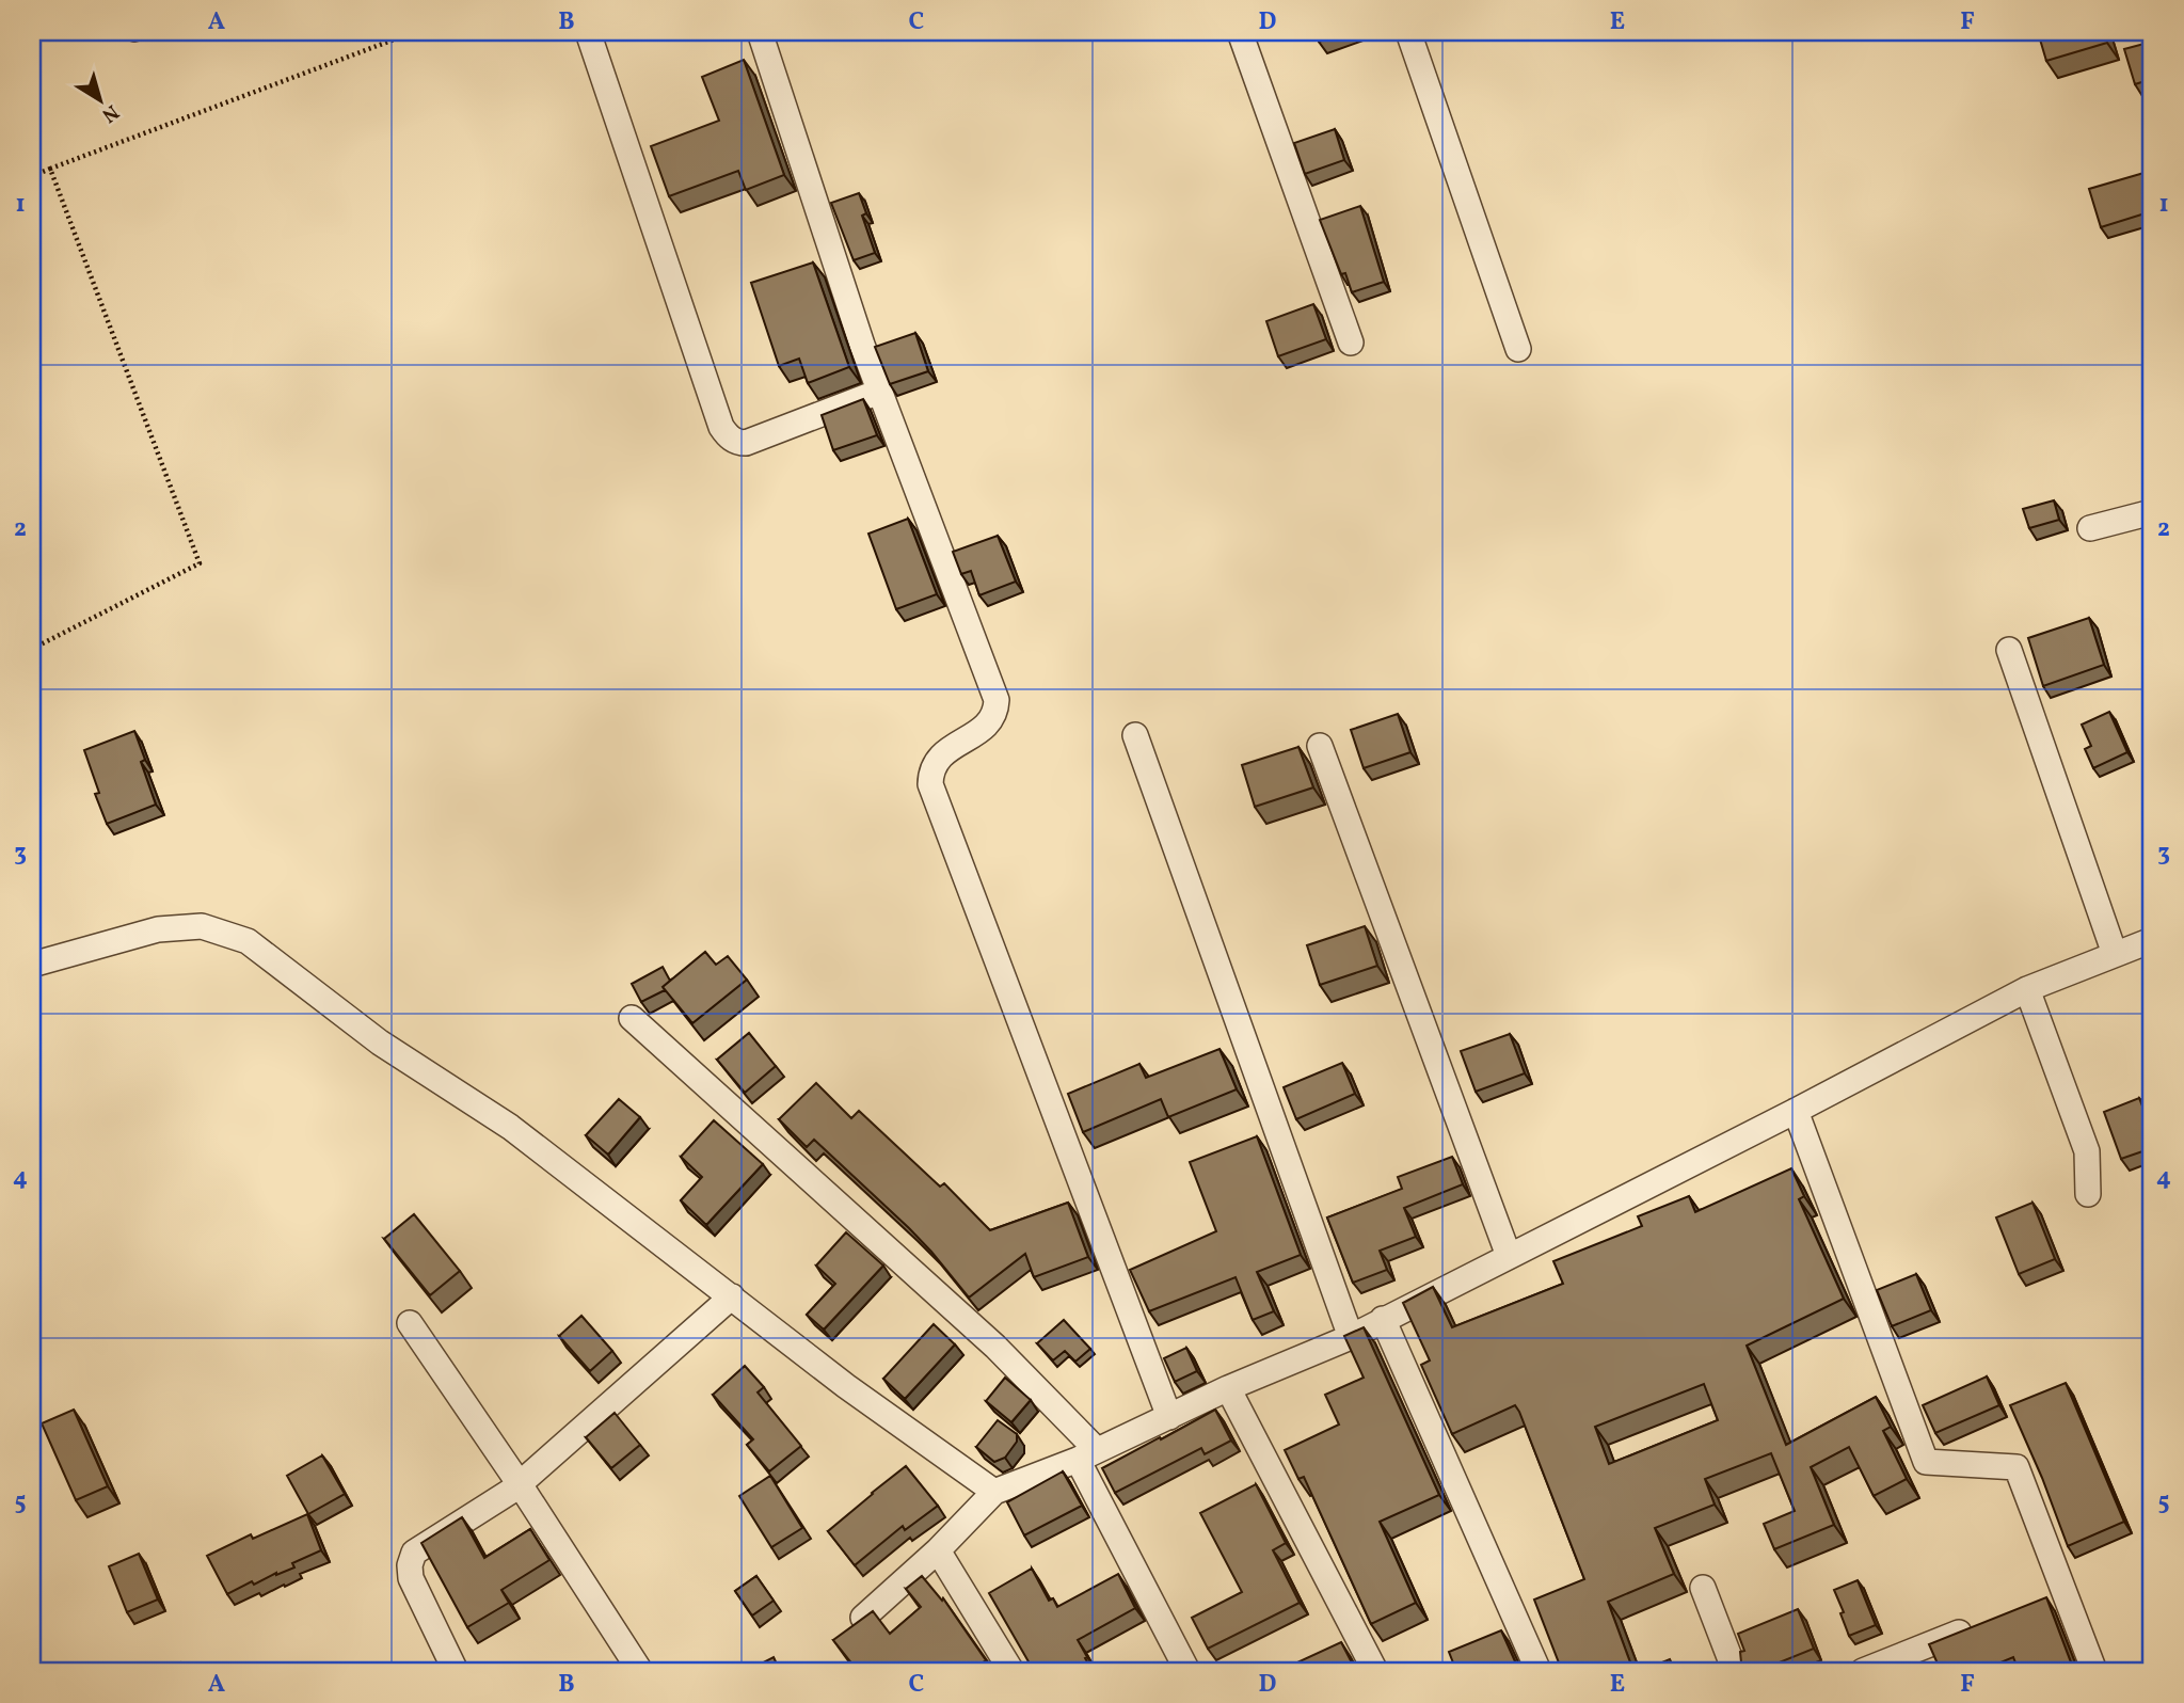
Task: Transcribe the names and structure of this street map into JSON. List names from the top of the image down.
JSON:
{
  "north": "bottom right",
  "grid": {
    "columns": [
      "A",
      "B",
      "C",
      "D",
      "E",
      "F"
    ],
    "rows": [
      "1",
      "2",
      "3",
      "4",
      "5"
    ]
  }
}
